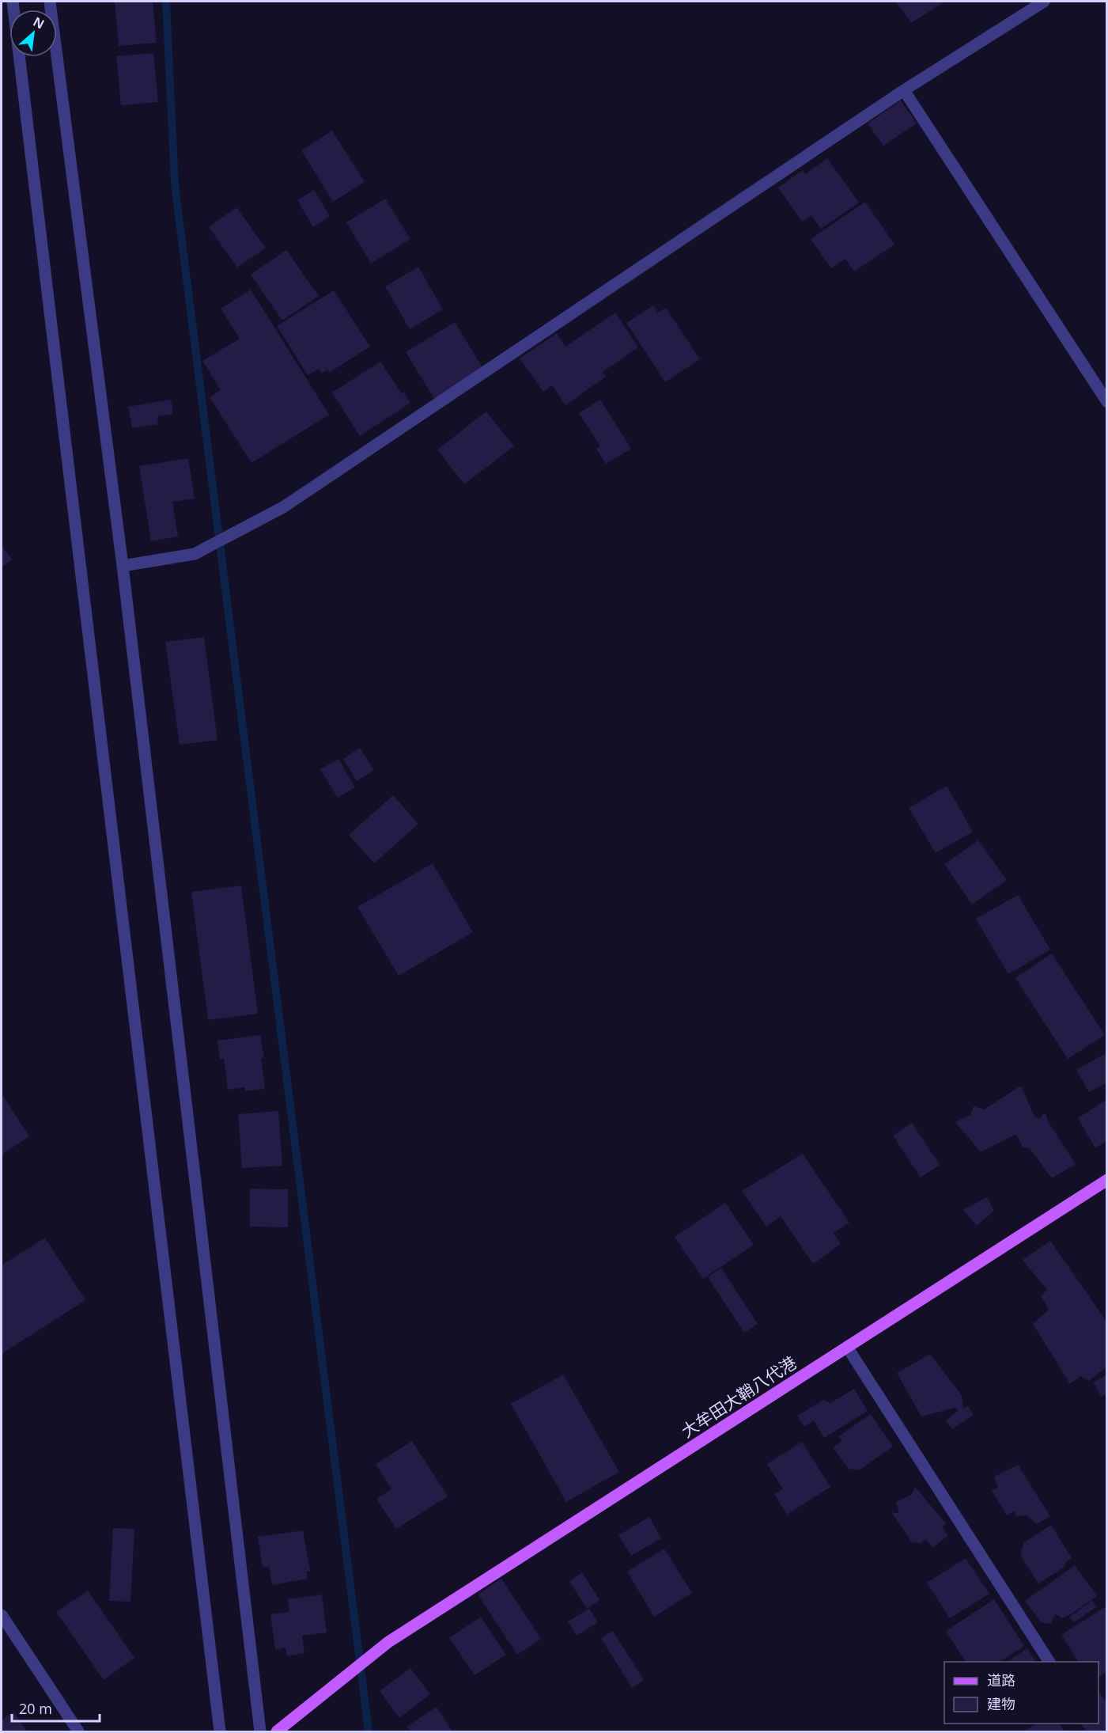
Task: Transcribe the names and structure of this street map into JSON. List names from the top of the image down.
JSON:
{
  "streets": {
    "main road": ["大牟田大鞘八代港"]
  },
  "legend": ["道路", "建物"],
  "scale_bar": "20 m",
  "north": "top right"
}
